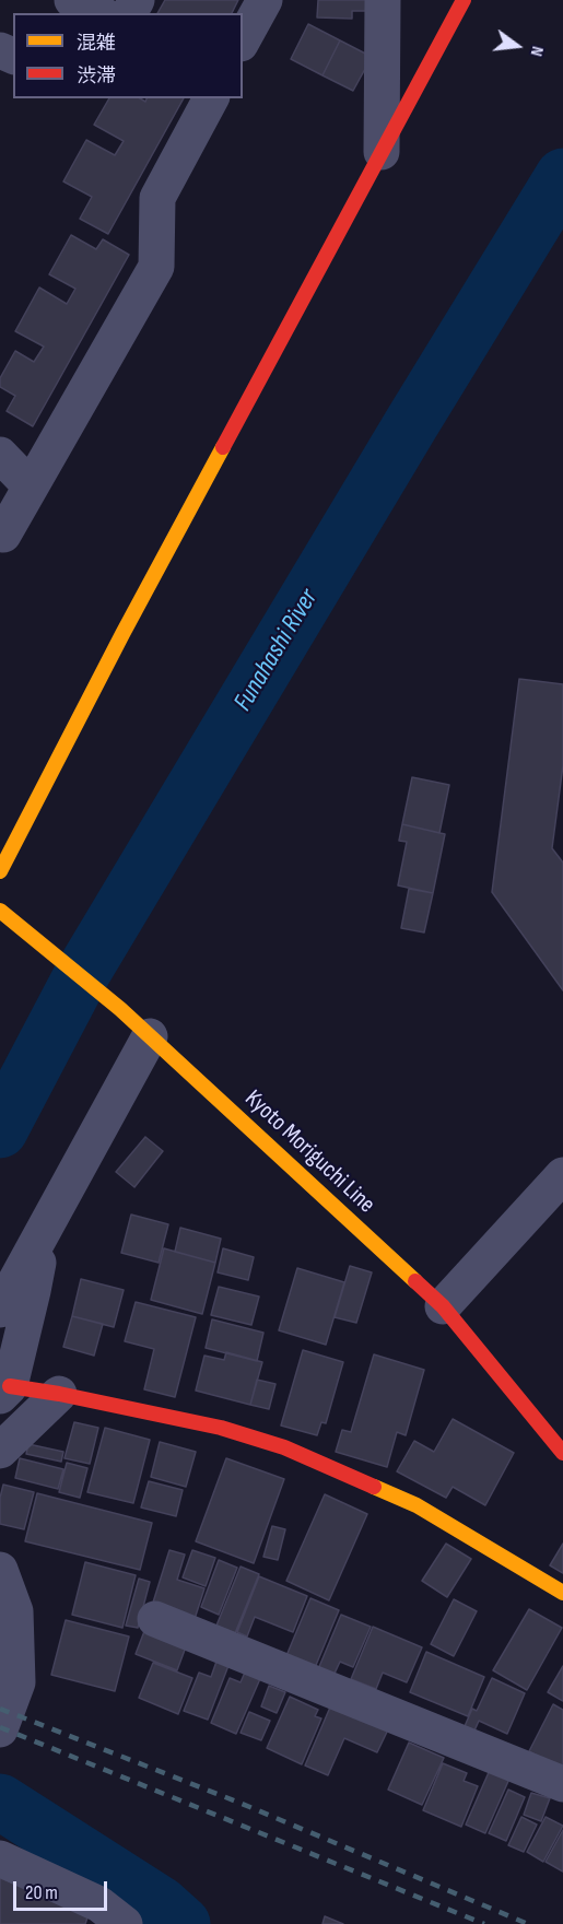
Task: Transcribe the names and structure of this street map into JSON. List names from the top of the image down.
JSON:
{
  "streets": {
    "street": ["Kyoto Moriguchi Line"]
  },
  "water": ["Funahashi River"],
  "legend": ["混雑", "渋滞"],
  "scale_bar": "20 m",
  "north": "right"
}
